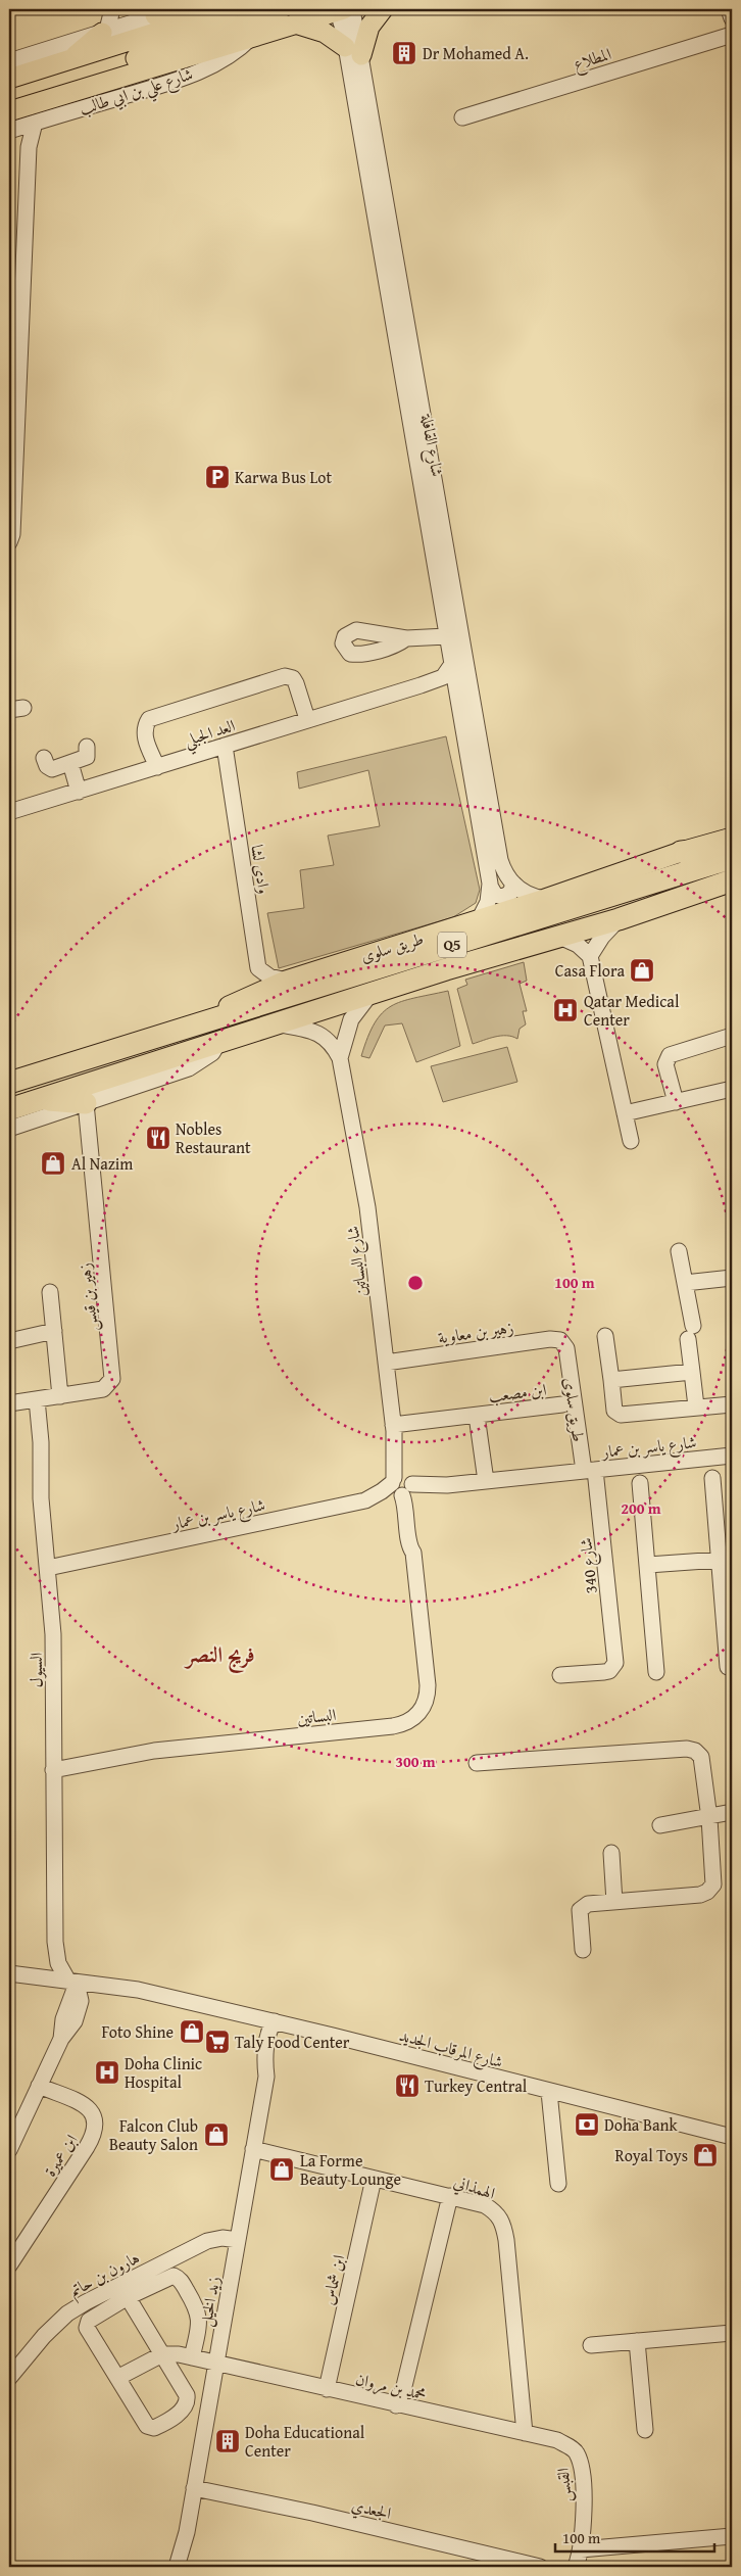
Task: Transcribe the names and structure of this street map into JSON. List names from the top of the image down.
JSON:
{
  "streets": {
    "highway": ["Q5", "طريق سلوى"],
    "main road": ["شارع علي بن ابي طالب"],
    "street": [
      "المطلاع",
      "شارع القافلة",
      "العد الجبلي",
      "وادى لشا",
      "شارع البساتين",
      "زهير بن قيس",
      "زهير بن معاوية",
      "ابن مصعب",
      "شارع ياسر بن عمار",
      "شارع 340",
      "السيول",
      "البساتين",
      "شارع المرقاب الجديد",
      "ابن عميرة",
      "الهمذاني",
      "هارون بن حاتم",
      "ابن شماس",
      "زيد الخيل",
      "محمد بن مروان",
      "القبس",
      "الجعدي"
    ]
  },
  "crossings": [
    ["شارع علي بن ابي طالب", "شارع القافلة"],
    ["شارع القافلة", "العد الجبلي"],
    ["شارع القافلة", "طريق سلوى"],
    ["العد الجبلي", "وادى لشا"],
    ["وادى لشا", "طريق سلوى"],
    ["Q5", "شارع البساتين"],
    ["طريق سلوى", "زهير بن معاوية"],
    ["طريق سلوى", "شارع ياسر بن عمار"],
    ["طريق سلوى", "شارع 340"],
    ["شارع البساتين", "زهير بن معاوية"],
    ["شارع البساتين", "ابن مصعب"],
    ["شارع البساتين", "شارع ياسر بن عمار"],
    ["شارع البساتين", "البساتين"],
    ["زهير بن قيس", "السيول"],
    ["ابن مصعب", "شارع ياسر بن عمار"],
    ["شارع ياسر بن عمار", "شارع 340"],
    ["شارع ياسر بن عمار", "السيول"],
    ["شارع ياسر بن عمار", "البساتين"],
    ["السيول", "البساتين"],
    ["السيول", "شارع المرقاب الجديد"],
    ["شارع المرقاب الجديد", "زيد الخيل"],
    ["الهمذاني", "ابن شماس"],
    ["الهمذاني", "زيد الخيل"],
    ["الهمذاني", "محمد بن مروان"],
    ["هارون بن حاتم", "زيد الخيل"],
    ["ابن شماس", "محمد بن مروان"],
    ["زيد الخيل", "محمد بن مروان"],
    ["زيد الخيل", "الجعدي"],
    ["محمد بن مروان", "القبس"]
  ],
  "districts": ["فريج النصر"],
  "places": {
    "building": ["Dr Mohamed A.", "Doha Educational Center"],
    "parking": ["Karwa Bus Lot"],
    "shop": [
      "Casa Flora",
      "Al Nazim",
      "Foto Shine",
      "Falcon Club Beauty Salon",
      "Royal Toys",
      "La Forme Beauty Lounge"
    ],
    "hospital": ["Qatar Medical Center", "Doha Clinic Hospital"],
    "restaurant": ["Nobles Restaurant", "Turkey Central"],
    "supermarket": ["Taly Food Center"],
    "bank": ["Doha Bank"]
  },
  "scale_bar": "100 m",
  "rings": ["100 m", "200 m", "300 m"]
}
